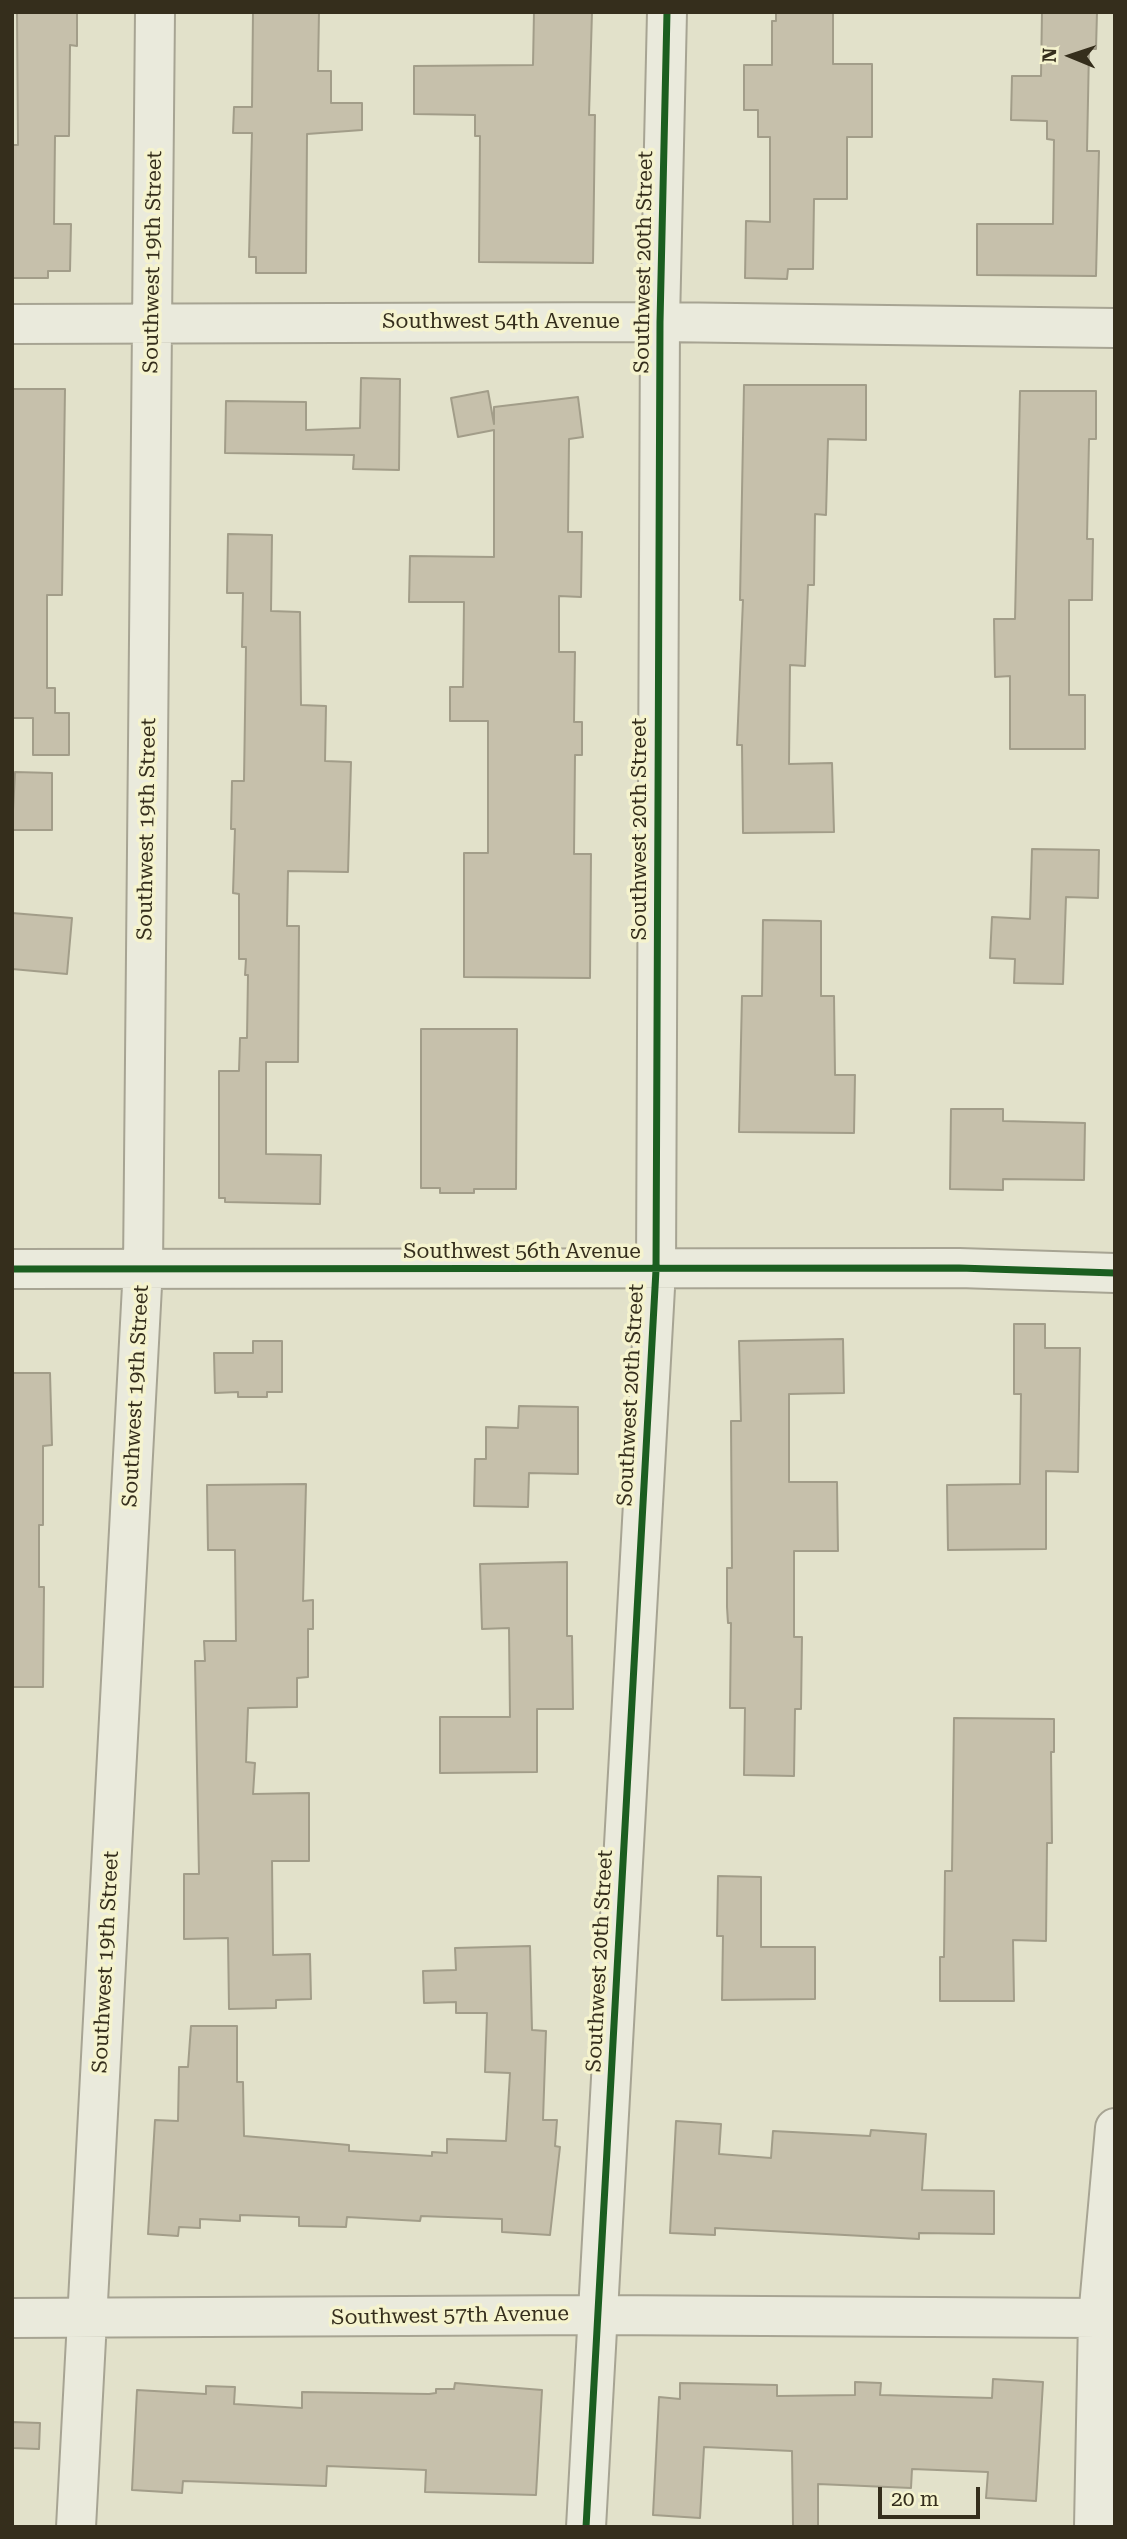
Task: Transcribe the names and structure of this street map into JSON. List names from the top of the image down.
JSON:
{
  "streets": {
    "street": [
      "Southwest 19th Street",
      "Southwest 20th Street",
      "Southwest 54th Avenue",
      "Southwest 56th Avenue",
      "Southwest 57th Avenue"
    ]
  },
  "crossings": [
    ["Southwest 19th Street", "Southwest 54th Avenue"],
    ["Southwest 19th Street", "Southwest 56th Avenue"],
    ["Southwest 19th Street", "Southwest 57th Avenue"],
    ["Southwest 20th Street", "Southwest 54th Avenue"],
    ["Southwest 20th Street", "Southwest 56th Avenue"],
    ["Southwest 20th Street", "Southwest 57th Avenue"]
  ],
  "scale_bar": "20 m",
  "north": "left"
}
